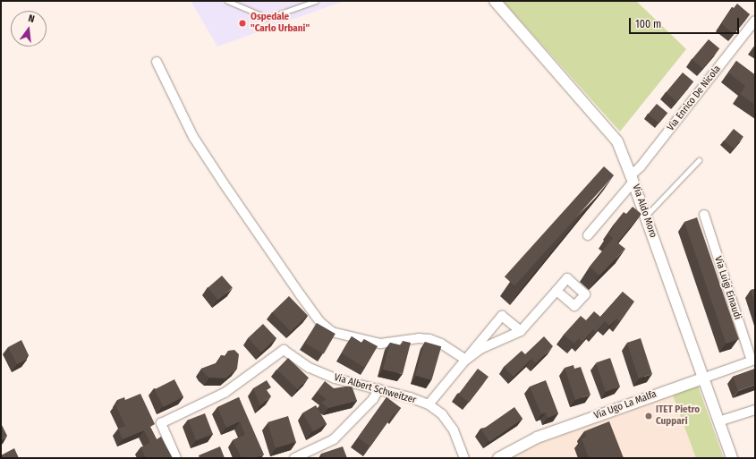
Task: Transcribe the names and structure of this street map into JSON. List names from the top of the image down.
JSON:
{
  "streets": {
    "street": [
      "Via Enrico De Nicola",
      "Via Aldo Moro",
      "Via Luigi Einaudi",
      "Via Albert Schweitzer",
      "Via Ugo La Malfa"
    ]
  },
  "crossings": [
    ["Via Enrico De Nicola", "Via Aldo Moro"],
    ["Via Aldo Moro", "Via Ugo La Malfa"],
    ["Via Luigi Einaudi", "Via Ugo La Malfa"]
  ],
  "places": ["Ospedale \"Carlo Urbani\"", "ITET Pietro Cuppari"],
  "scale_bar": "100 m",
  "north": "top"
}
